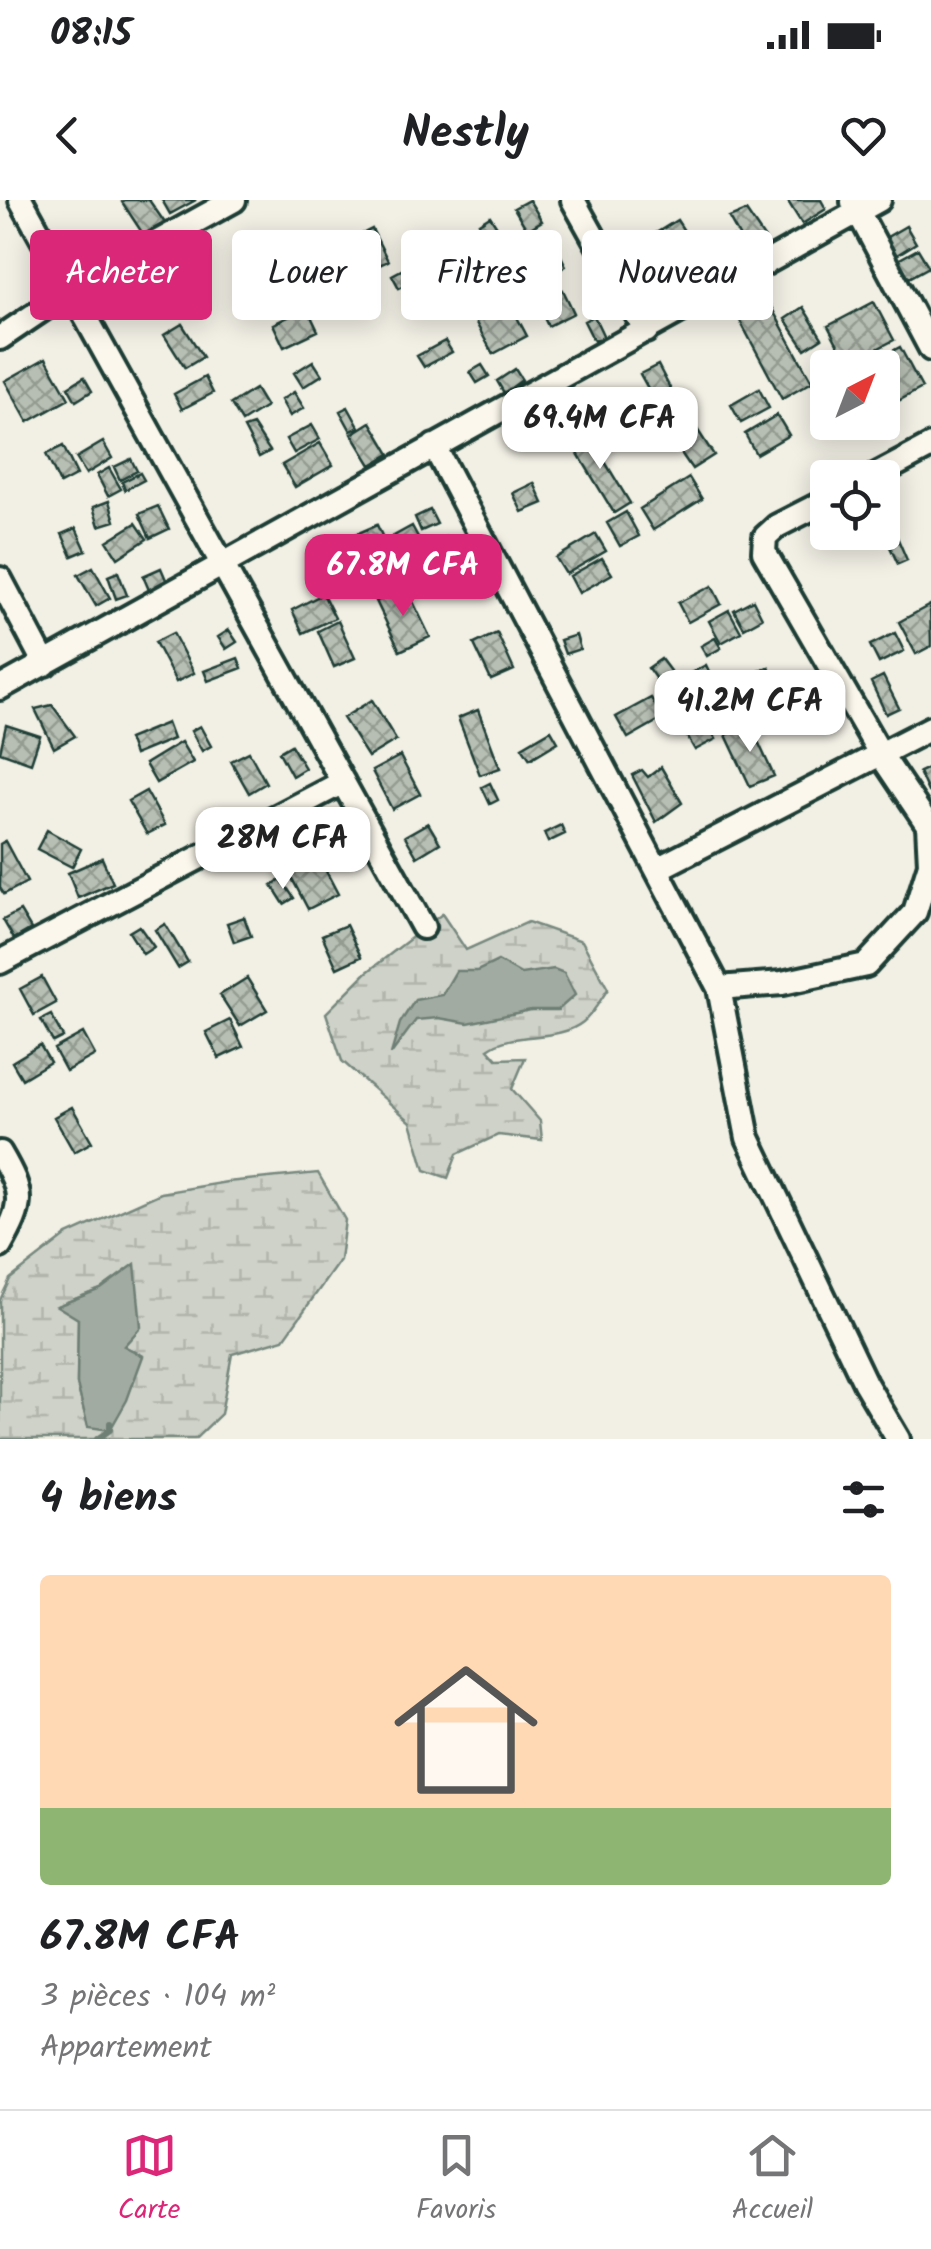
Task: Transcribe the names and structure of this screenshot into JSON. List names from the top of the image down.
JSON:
{
  "north": "top right",
  "page": {
    "status": "08:15",
    "header": "Nestly",
    "chip": [
      "Acheter",
      "Louer",
      "Filtres",
      "Nouveau"
    ],
    "price": [
      "69.4M CFA",
      "67.8M CFA",
      "41.2M CFA",
      "28M CFA"
    ],
    "heading": "4 biens",
    "list": [
      {
        "name": "67.8M CFA",
        "note": "3 pièces · 104 m² · Appartement"
      }
    ],
    "tabs": ["Carte", "Favoris", "Accueil"]
  }
}
